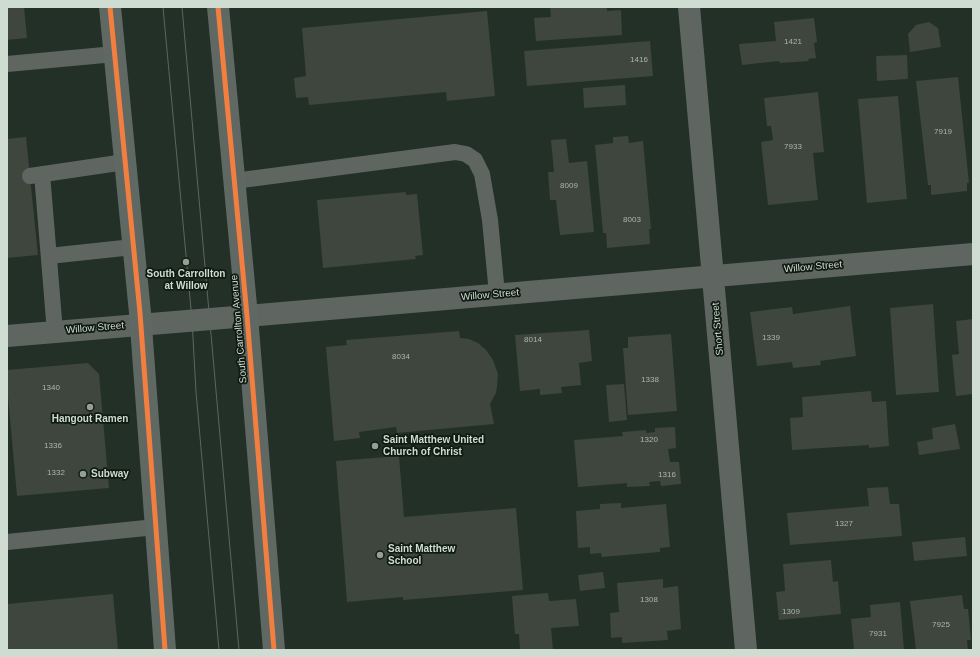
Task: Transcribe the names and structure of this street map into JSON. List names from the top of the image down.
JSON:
{
  "streets": {
    "main road": ["South Carrollton Avenue"],
    "street": ["Willow Street", "Short Street"]
  },
  "crossings": [
    ["Willow Street", "South Carrollton Avenue"],
    ["Willow Street", "Short Street"]
  ],
  "places": [
    "South Carrollton at Willow",
    "Hangout Ramen",
    "Saint Matthew United Church of Christ",
    "Subway",
    "Saint Matthew School"
  ],
  "house_numbers": [
    "1421",
    "1416",
    "7919",
    "7933",
    "8009",
    "8003",
    "1339",
    "8014",
    "8034",
    "1338",
    "1340",
    "1320",
    "1336",
    "1332",
    "1316",
    "1327",
    "1308",
    "1309",
    "7925",
    "7931"
  ]
}
